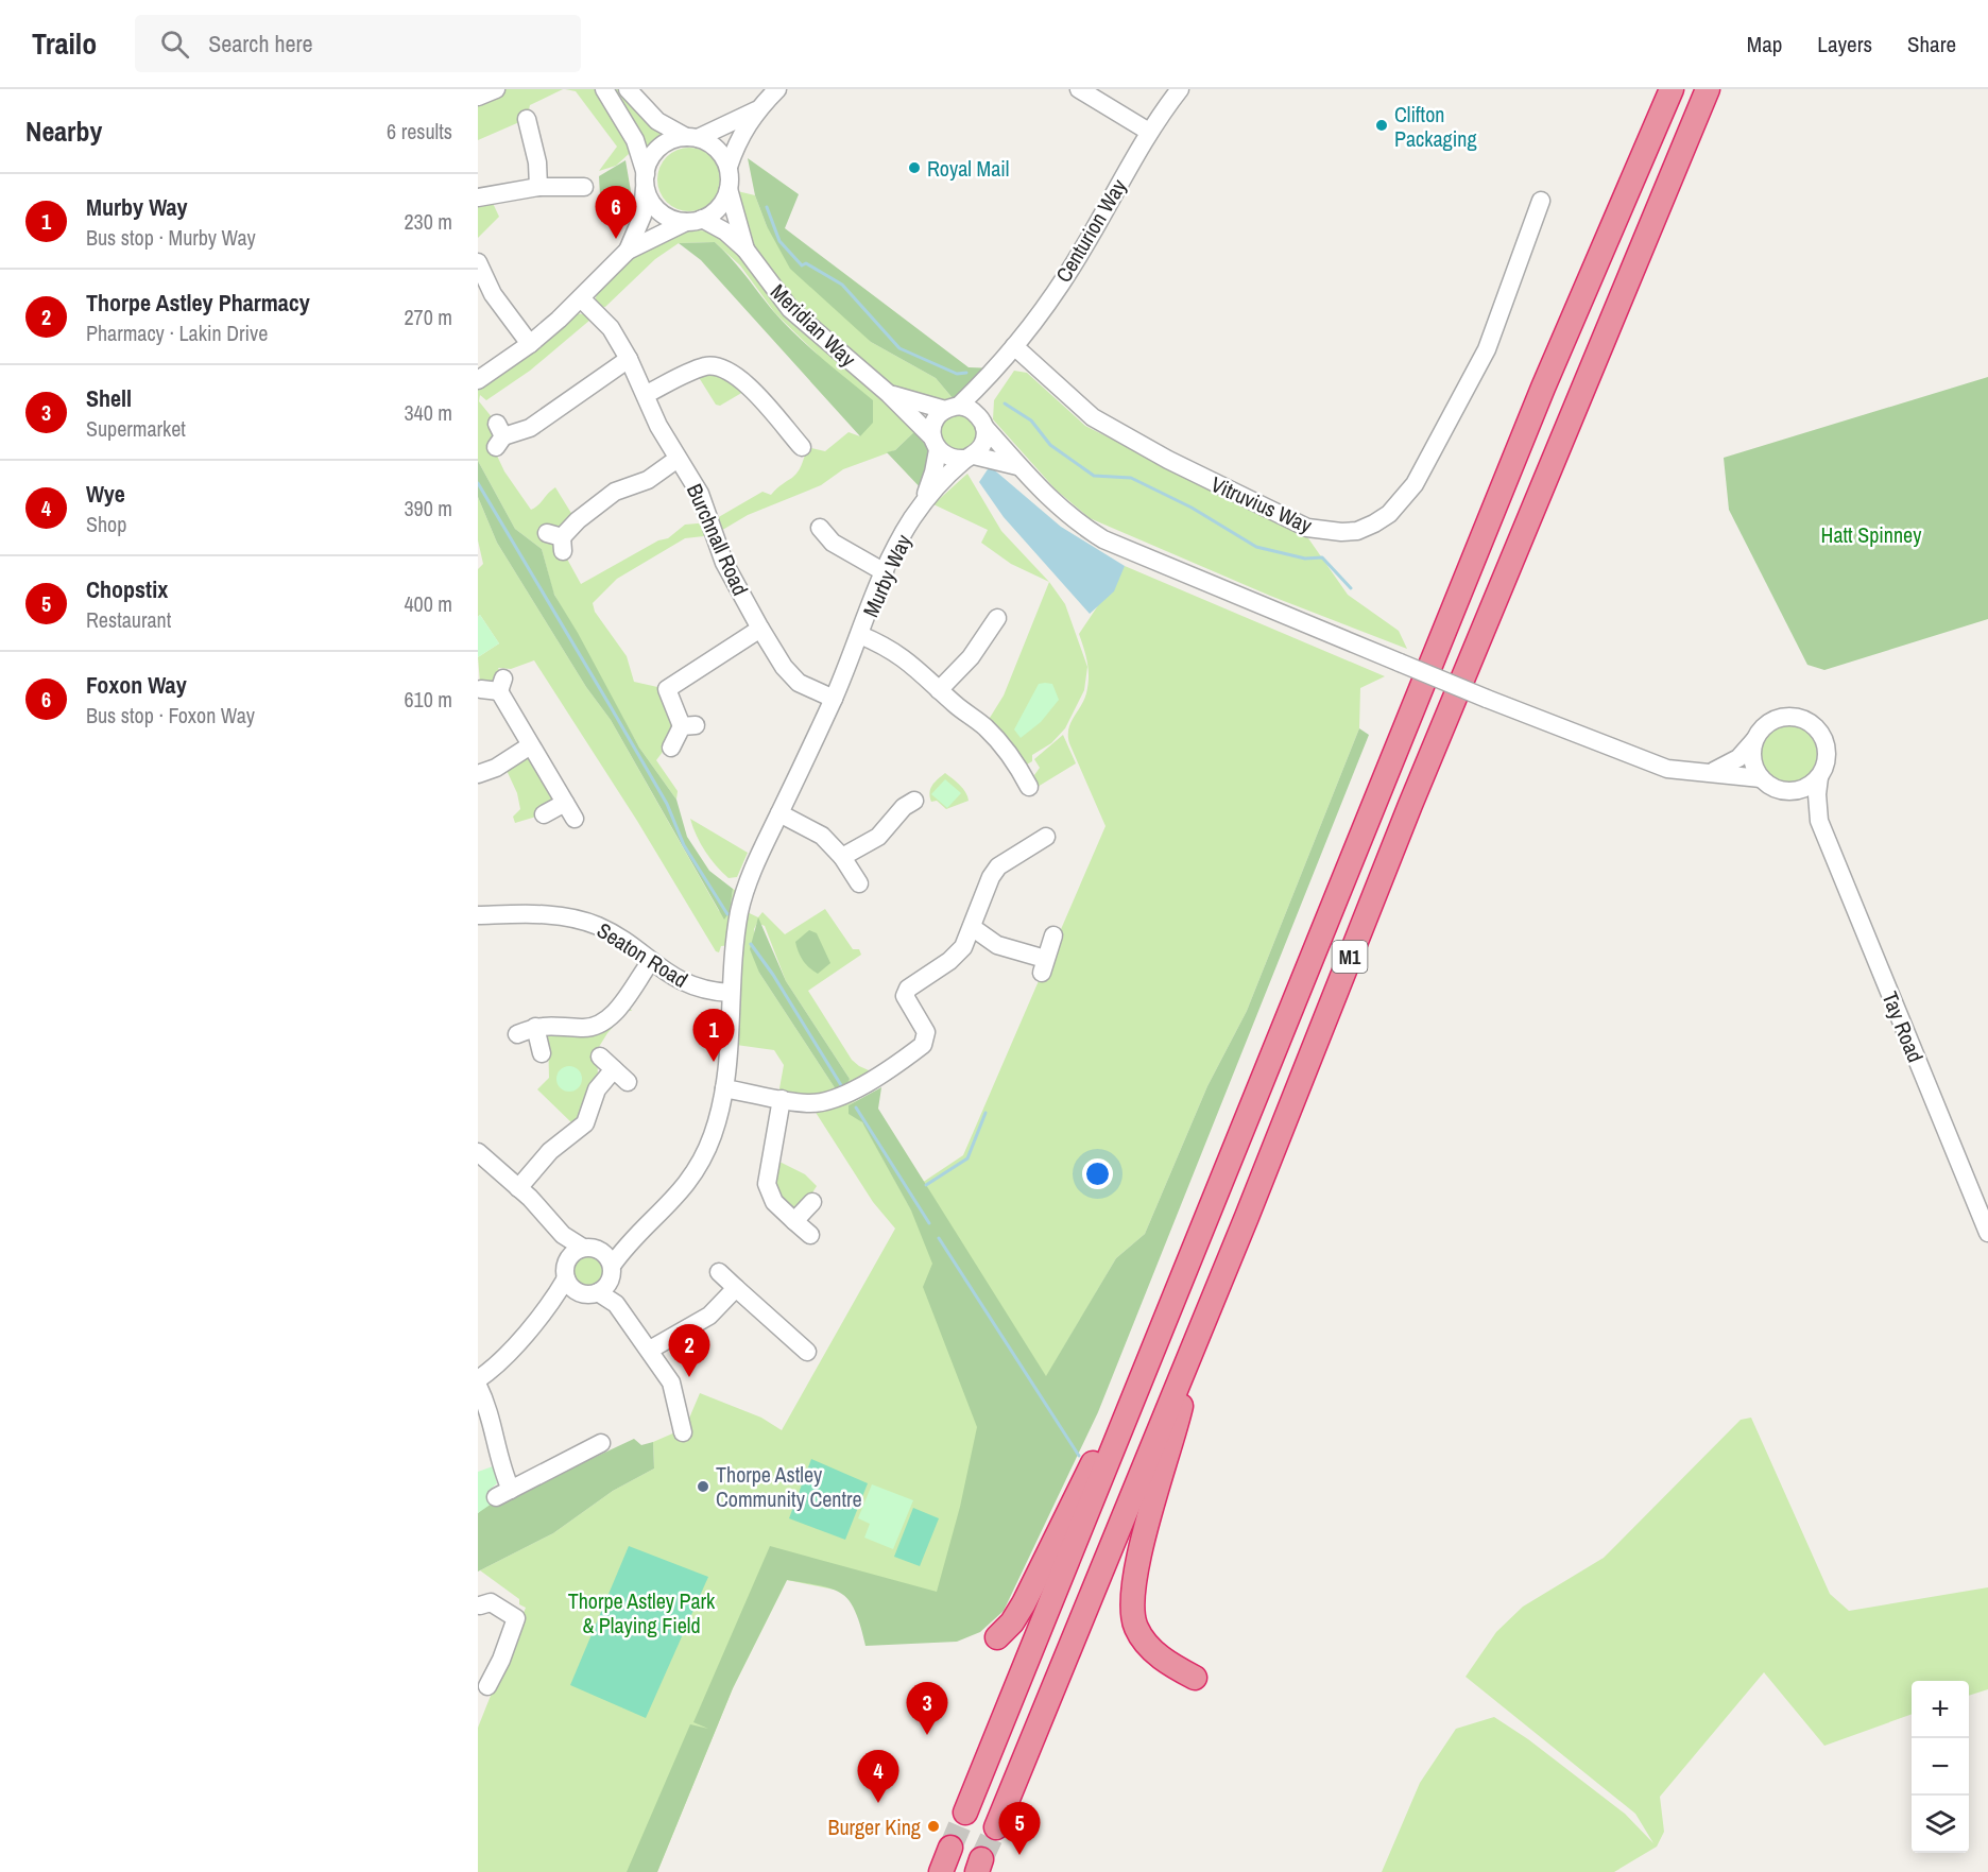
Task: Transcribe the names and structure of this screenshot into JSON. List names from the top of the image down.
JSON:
{
  "streets": {
    "highway": ["M1"],
    "street": [
      "Centurion Way",
      "Meridian Way",
      "Vitruvius Way",
      "Burchnall Road",
      "Murby Way",
      "Seaton Road",
      "Tay Road"
    ]
  },
  "crossings": [
    ["Centurion Way", "Meridian Way"],
    ["Centurion Way", "Vitruvius Way"],
    ["Centurion Way", "Murby Way"],
    ["Meridian Way", "Murby Way"],
    ["Burchnall Road", "Murby Way"],
    ["Murby Way", "Seaton Road"]
  ],
  "parks": ["Hatt Spinney", "Thorpe Astley Park & Playing Field"],
  "places": [
    "Clifton Packaging",
    "Royal Mail",
    "Thorpe Astley Community Centre",
    "Burger King"
  ],
  "page": {
    "header": "Trailo",
    "search": "Search here",
    "nav": ["Map", "Layers", "Share"],
    "heading": ["Nearby", "6 results"],
    "list": [
      {
        "mark": "1",
        "name": "Murby Way",
        "note": "Bus stop · Murby Way",
        "value": "230 m"
      },
      {
        "mark": "2",
        "name": "Thorpe Astley Pharmacy",
        "note": "Pharmacy · Lakin Drive",
        "value": "270 m"
      },
      {
        "mark": "3",
        "name": "Shell",
        "note": "Supermarket",
        "value": "340 m"
      },
      {
        "mark": "4",
        "name": "Wye",
        "note": "Shop",
        "value": "390 m"
      },
      {
        "mark": "5",
        "name": "Chopstix",
        "note": "Restaurant",
        "value": "400 m"
      },
      {
        "mark": "6",
        "name": "Foxon Way",
        "note": "Bus stop · Foxon Way",
        "value": "610 m"
      }
    ],
    "pins": [
      "6",
      "1",
      "2",
      "3",
      "4",
      "5"
    ],
    "map_buttons": ["+", "−"]
  }
}
